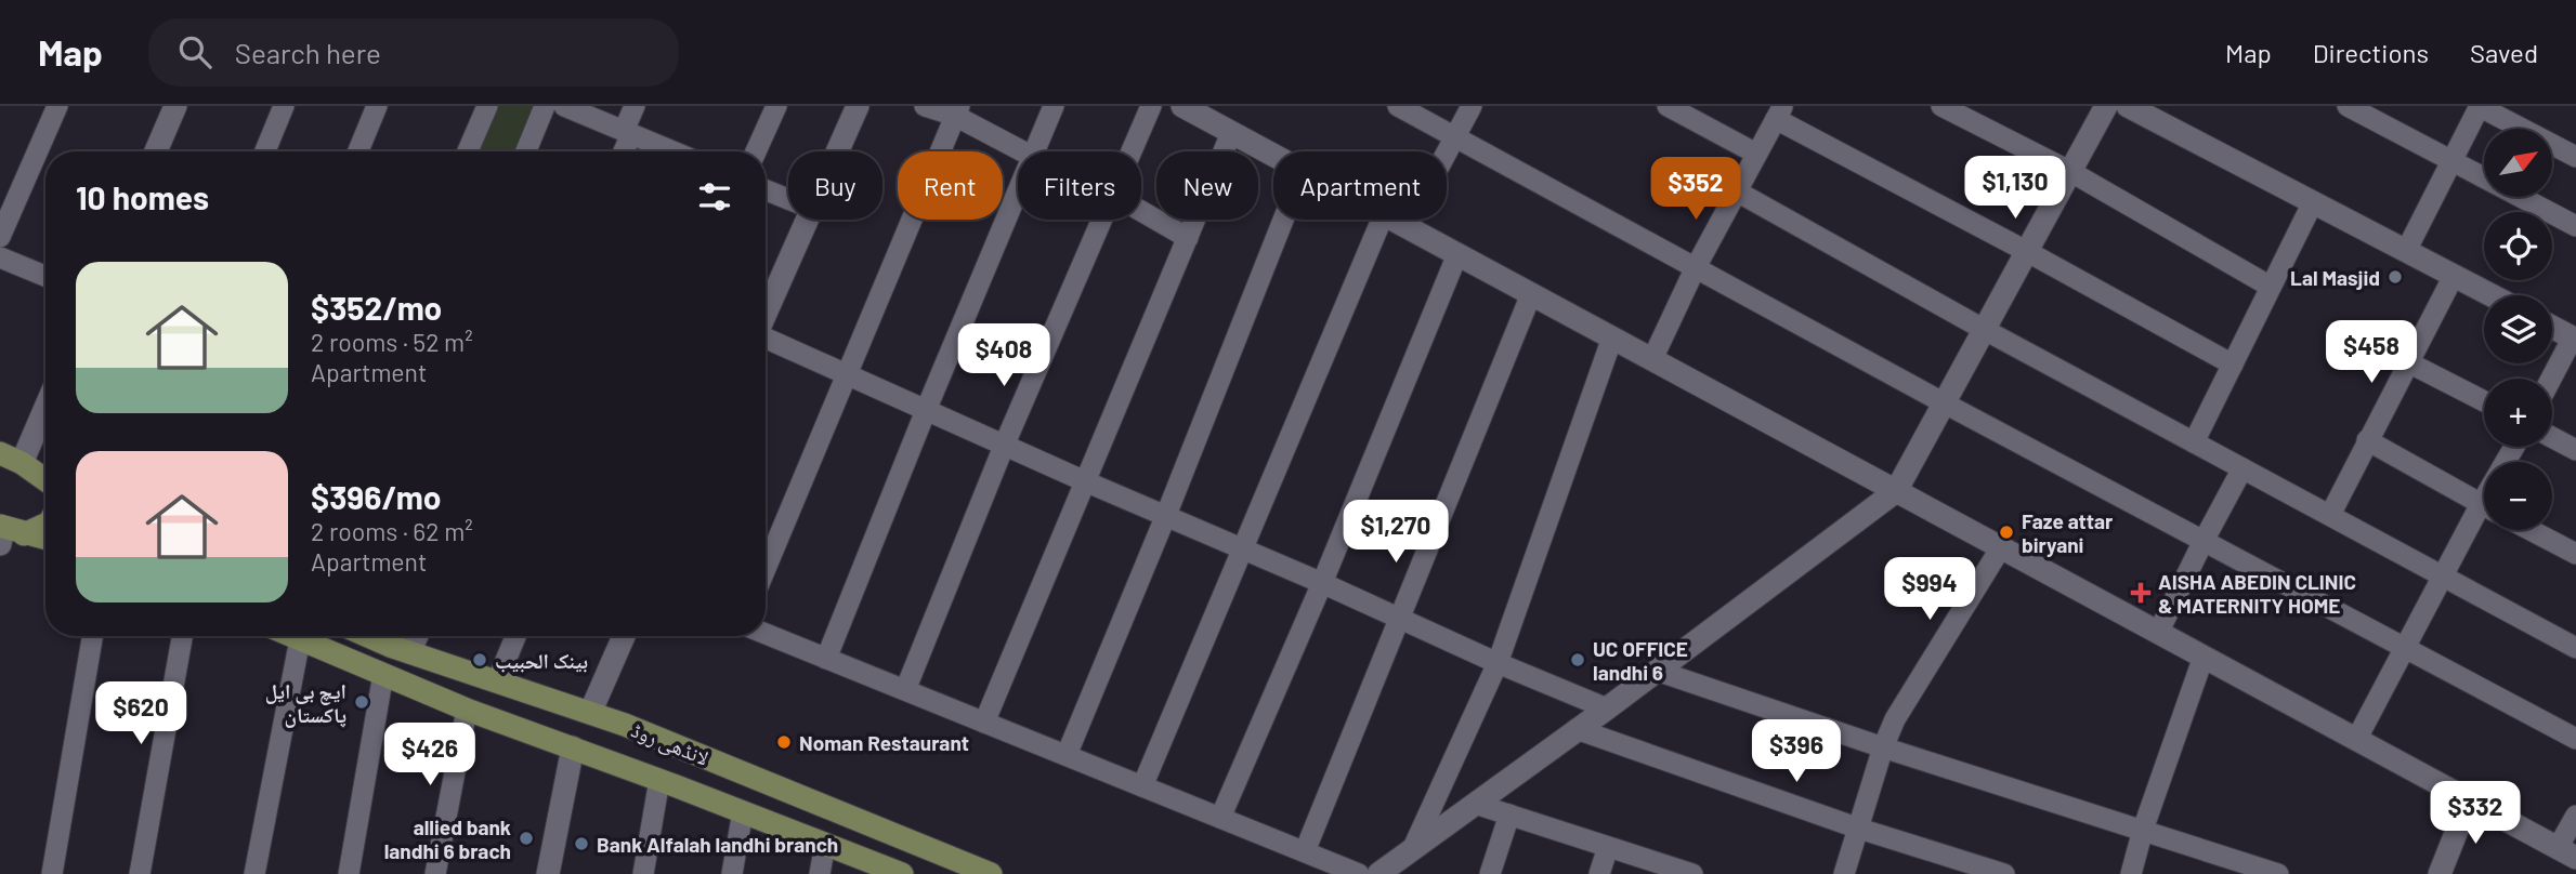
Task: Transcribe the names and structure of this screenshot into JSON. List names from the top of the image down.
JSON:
{
  "streets": {
    "main road": ["لانڈھی روڈ"]
  },
  "places": {
    "other": [
      "Lal Masjid",
      "Faze attar biryani",
      "بينک الحبيب",
      "UC OFFICE landhi 6",
      "ایچ بی ایل پاکستان",
      "Noman Restaurant",
      "allied bank landhi 6 brach",
      "Bank Alfalah landhi branch"
    ],
    "health": ["AISHA ABEDIN CLINIC & MATERNITY HOME"]
  },
  "north": "top right",
  "page": {
    "header": "Map",
    "search": "Search here",
    "nav": ["Map", "Directions", "Saved"],
    "map_buttons": ["+", "−"],
    "chip": [
      "Buy",
      "Rent",
      "Filters",
      "New",
      "Apartment"
    ],
    "heading": "10 homes",
    "price": [
      "$1,130",
      "$352",
      "$458",
      "$408",
      "$1,270",
      "$994",
      "$620",
      "$396",
      "$426",
      "$332"
    ],
    "list": [
      {
        "name": "$352/mo",
        "note": "2 rooms · 52 m² · Apartment"
      },
      {
        "name": "$396/mo",
        "note": "2 rooms · 62 m² · Apartment"
      }
    ]
  }
}
